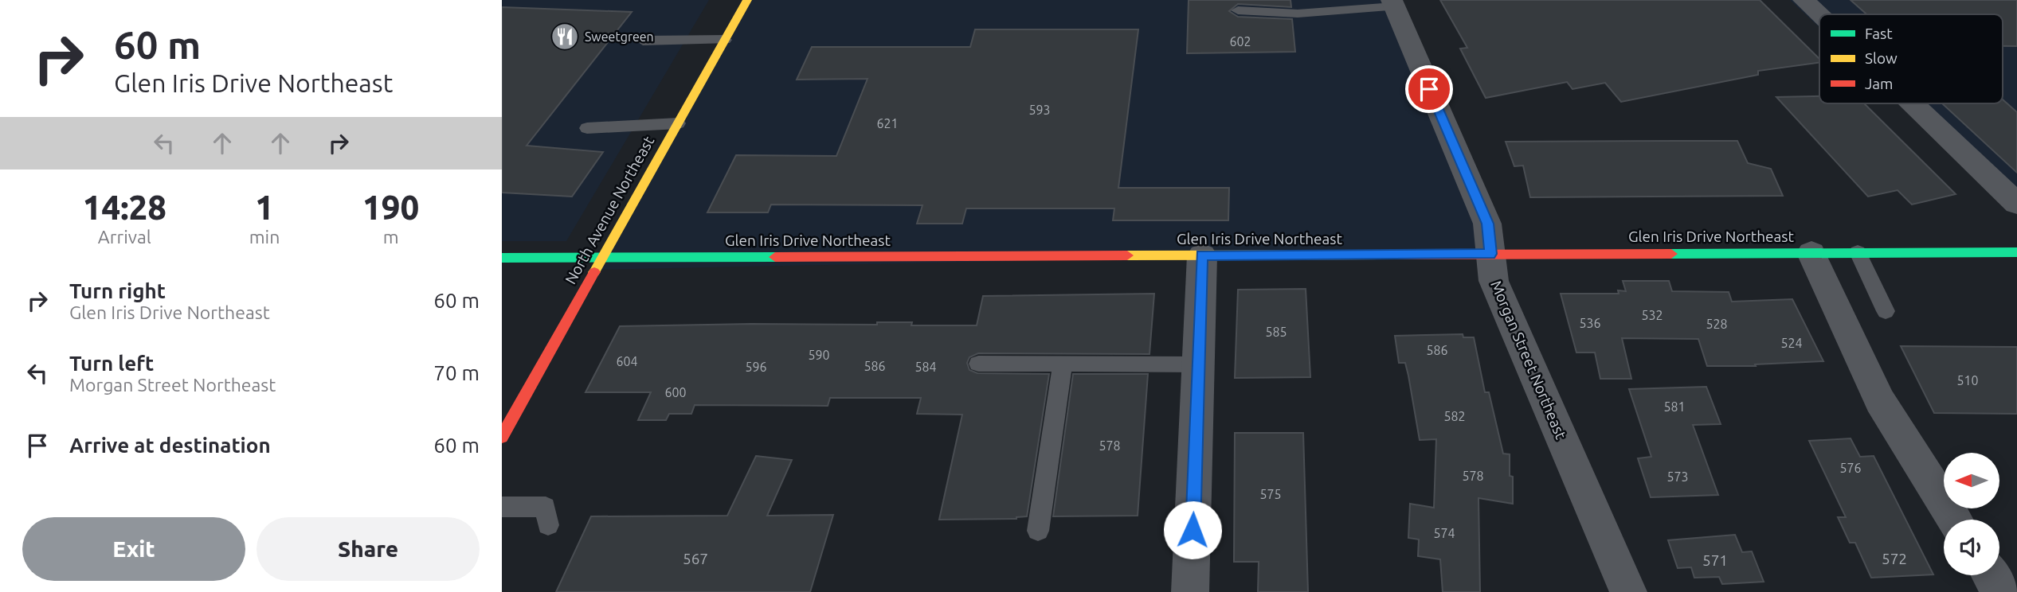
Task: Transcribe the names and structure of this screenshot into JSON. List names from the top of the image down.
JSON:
{
  "streets": {
    "street": ["North Avenue Northeast", "Glen Iris Drive Northeast", "Morgan Street Northeast"]
  },
  "crossings": [
    ["North Avenue Northeast", "Glen Iris Drive Northeast"],
    ["Glen Iris Drive Northeast", "Morgan Street Northeast"]
  ],
  "places": {
    "restaurant": ["Sweetgreen"]
  },
  "house_numbers": [
    "602",
    "593",
    "621",
    "532",
    "536",
    "528",
    "585",
    "524",
    "586",
    "590",
    "604",
    "586",
    "596",
    "584",
    "510",
    "600",
    "581",
    "582",
    "578",
    "576",
    "578",
    "573",
    "575",
    "574",
    "567",
    "572",
    "571"
  ],
  "legend": ["Fast", "Slow", "Jam"],
  "north": "left",
  "page": {
    "turn": ["60 m", "Glen Iris Drive Northeast"],
    "eta": [
      "14:28",
      "Arrival",
      "1",
      "min",
      "190",
      "m"
    ],
    "list": [
      {
        "name": "Turn right",
        "note": "Glen Iris Drive Northeast",
        "value": "60 m"
      },
      {
        "name": "Turn left",
        "note": "Morgan Street Northeast",
        "value": "70 m"
      },
      {
        "name": "Arrive at destination",
        "value": "60 m"
      }
    ],
    "buttons": ["Exit", "Share"]
  }
}
